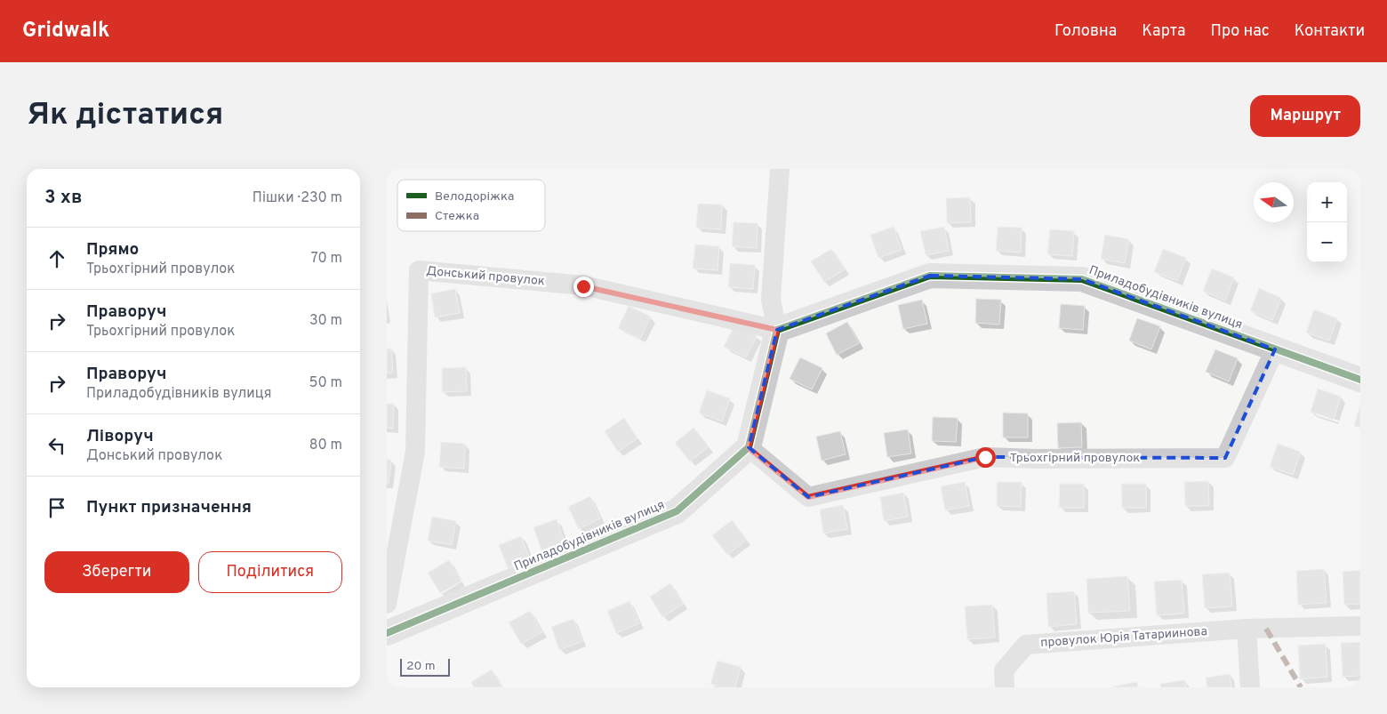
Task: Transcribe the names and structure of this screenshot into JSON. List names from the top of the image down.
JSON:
{
  "streets": {
    "street": [
      "Донський провулок",
      "Приладобудівників вулиця",
      "Трьохгірний провулок",
      "провулок Юрія Татариинова"
    ]
  },
  "crossings": [
    ["Донський провулок", "Приладобудівників вулиця"],
    ["Приладобудівників вулиця", "Трьохгірний провулок"]
  ],
  "legend": ["Велодоріжка", "Стежка"],
  "scale_bar": "20 m",
  "north": "left",
  "page": {
    "header": "Gridwalk",
    "nav": [
      "Головна",
      "Карта",
      "Про нас",
      "Контакти"
    ],
    "buttons": [
      "Маршрут",
      ["Зберегти", "Поділитися"]
    ],
    "title": "Як дістатися",
    "heading": ["3 хв", "Пішки · 230 m"],
    "map_buttons": ["+", "−"],
    "list": [
      ["Прямо", "Трьохгірний провулок", "70 m"],
      ["Праворуч", "Трьохгірний провулок", "30 m"],
      ["Праворуч", "Приладобудівників вулиця", "50 m"],
      ["Ліворуч", "Донський провулок", "80 m"],
      "Пункт призначення"
    ],
    "scale": "20 m"
  }
}
